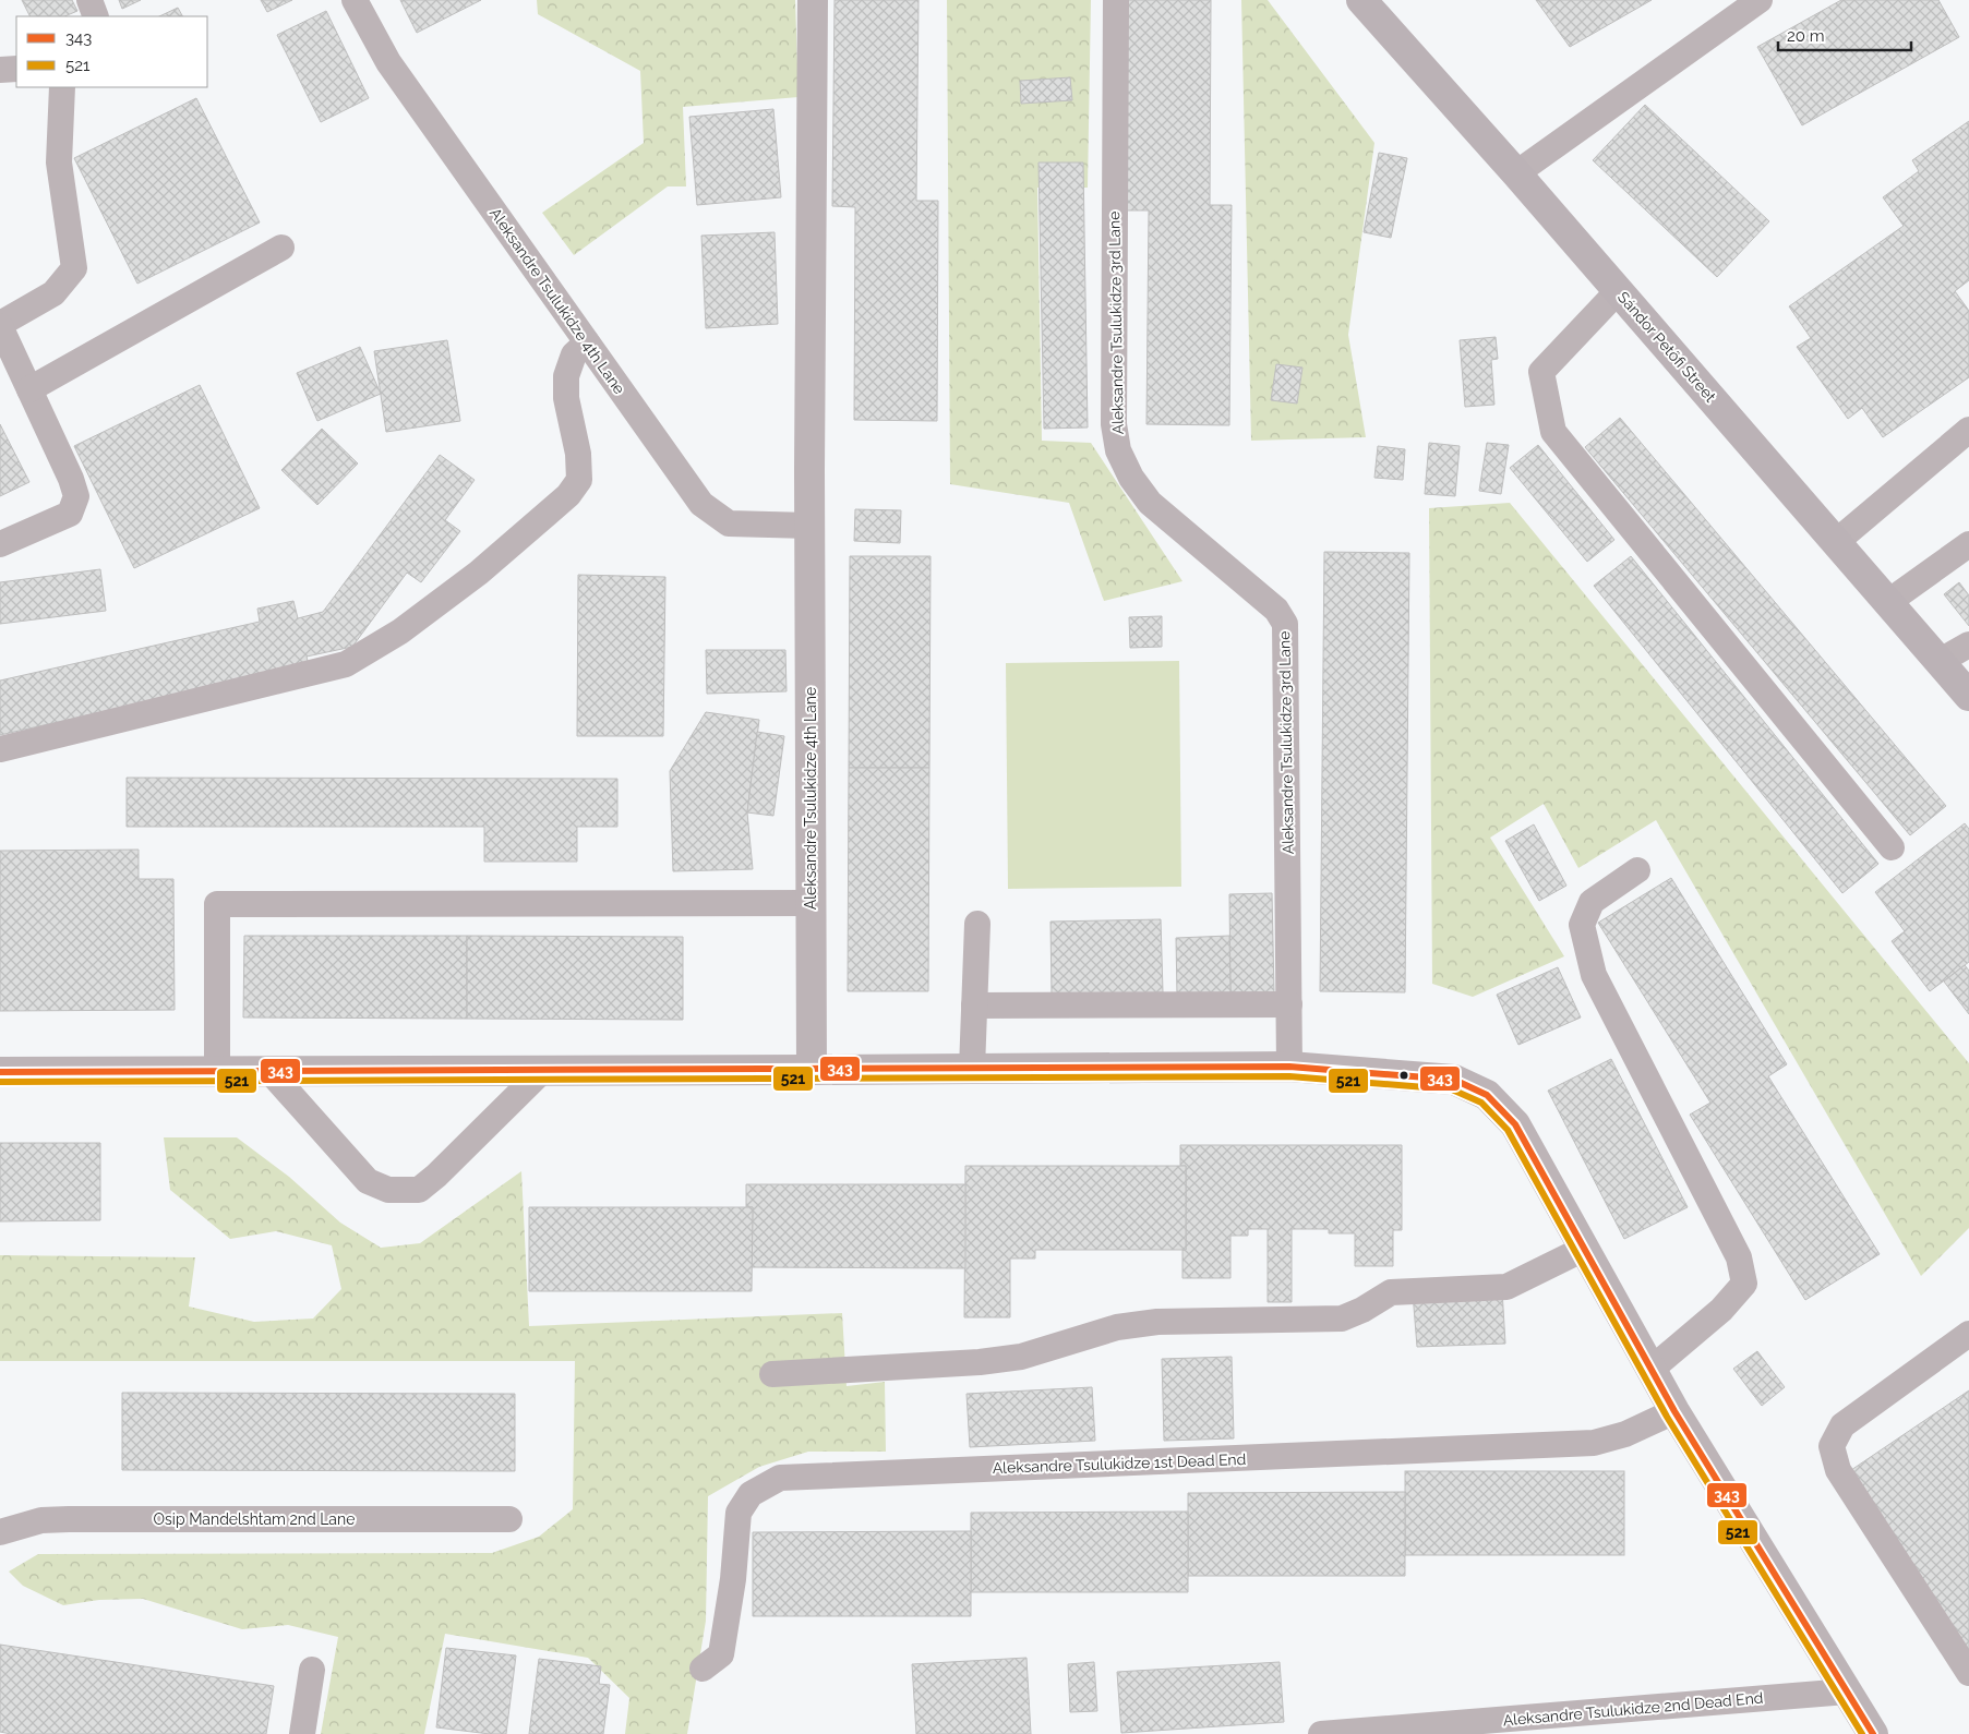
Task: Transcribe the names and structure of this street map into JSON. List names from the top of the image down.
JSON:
{
  "streets": {
    "main road": ["Sándor Petőfi Street"],
    "street": ["Aleksandre Tsulukidze 4th Lane"],
    "lane": [
      "Aleksandre Tsulukidze 3rd Lane",
      "Aleksandre Tsulukidze 1st Dead End",
      "Osip Mandelshtam 2nd Lane",
      "Aleksandre Tsulukidze 2nd Dead End"
    ]
  },
  "lines": ["transit line 343", "transit line 521"],
  "legend": ["343", "521"],
  "scale_bar": "20 m"
}
